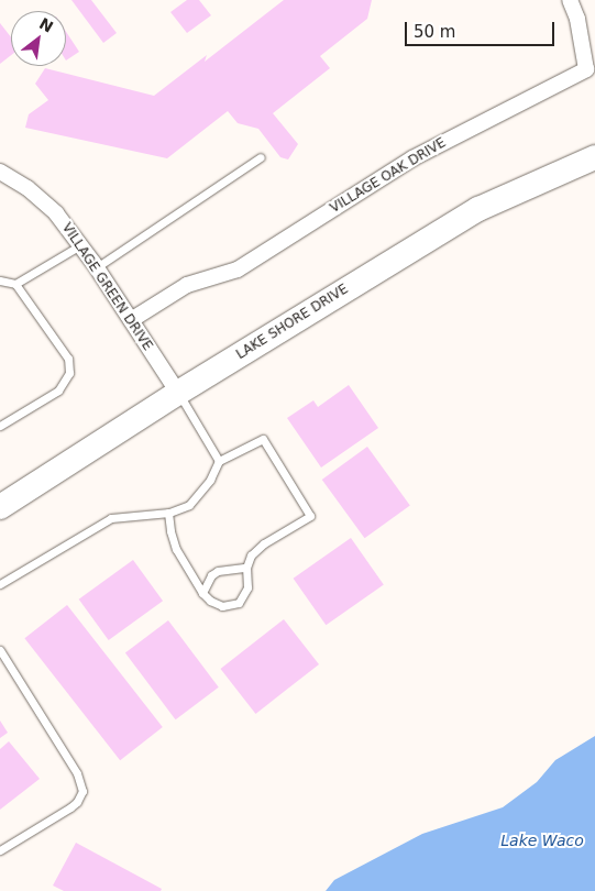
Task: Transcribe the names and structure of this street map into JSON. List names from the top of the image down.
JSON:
{
  "streets": {
    "main road": ["LAKE SHORE DRIVE"],
    "street": ["VILLAGE OAK DRIVE", "VILLAGE GREEN DRIVE"]
  },
  "crossings": [
    ["VILLAGE OAK DRIVE", "VILLAGE GREEN DRIVE"],
    ["VILLAGE GREEN DRIVE", "LAKE SHORE DRIVE"]
  ],
  "water": ["Lake Waco"],
  "scale_bar": "50 m",
  "north": "top right"
}
